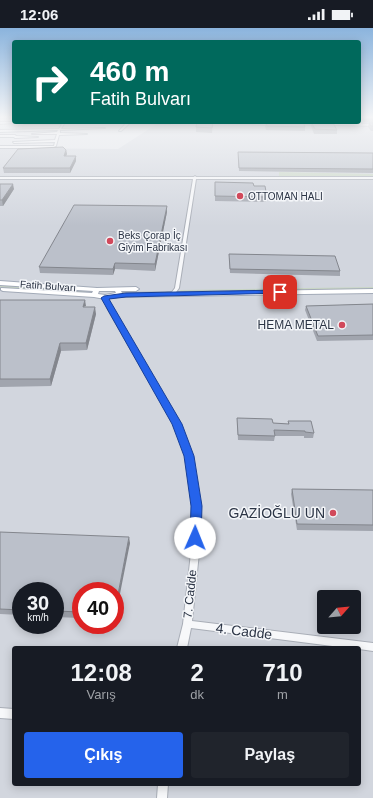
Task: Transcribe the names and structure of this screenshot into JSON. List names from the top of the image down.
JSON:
{
  "streets": {
    "main road": ["Fatih Bulvarı"],
    "street": ["7. Cadde", "4. Cadde"]
  },
  "crossings": [
    ["Fatih Bulvarı", "7. Cadde"],
    ["7. Cadde", "4. Cadde"]
  ],
  "places": [
    "OTTOMAN HALI",
    "Beks Çorap İç Giyim Fabrikası",
    "HEMA METAL",
    "GAZİOĞLU UN"
  ],
  "north": "top right",
  "page": {
    "status": "12:06",
    "turn": ["460 m", "Fatih Bulvarı"],
    "speed": "30 km/h",
    "limit": "40",
    "eta": [
      "12:08",
      "Varış",
      "2",
      "dk",
      "710",
      "m"
    ],
    "buttons": ["Çıkış", "Paylaş"]
  }
}
